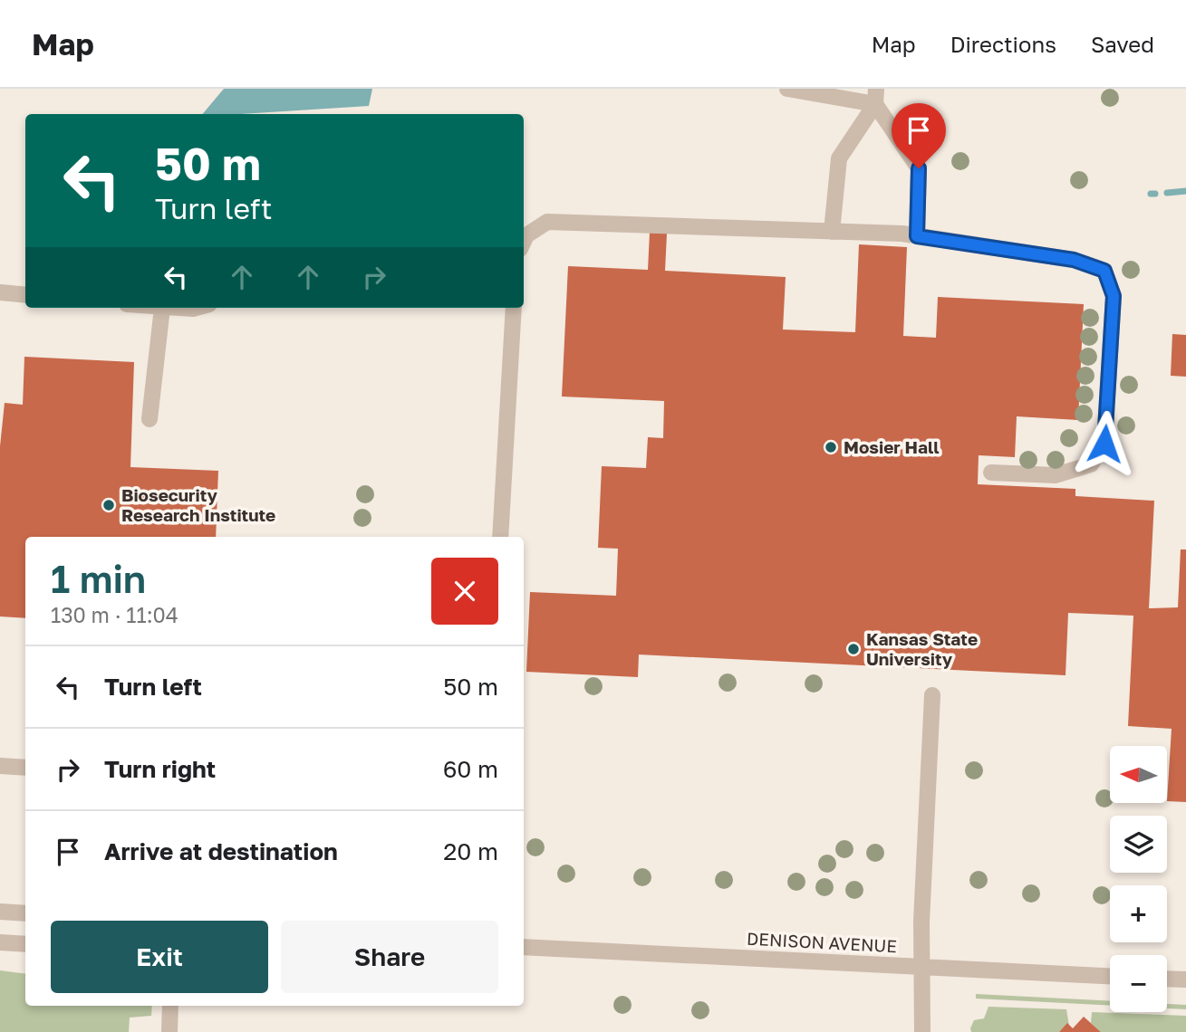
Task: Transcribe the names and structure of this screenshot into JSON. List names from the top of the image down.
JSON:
{
  "streets": {
    "street": ["DENISON AVENUE"]
  },
  "places": ["Mosier Hall", "Biosecurity Research Institute", "Kansas State University"],
  "north": "left",
  "page": {
    "header": "Map",
    "nav": ["Map", "Directions", "Saved"],
    "turn": ["50 m", "Turn left"],
    "heading": ["1 min", "130 m · 11:04"],
    "list": [
      {
        "name": "Turn left",
        "value": "50 m"
      },
      {
        "name": "Turn right",
        "value": "60 m"
      },
      {
        "name": "Arrive at destination",
        "value": "20 m"
      }
    ],
    "map_buttons": ["+", "−"],
    "buttons": ["Exit", "Share"]
  }
}
